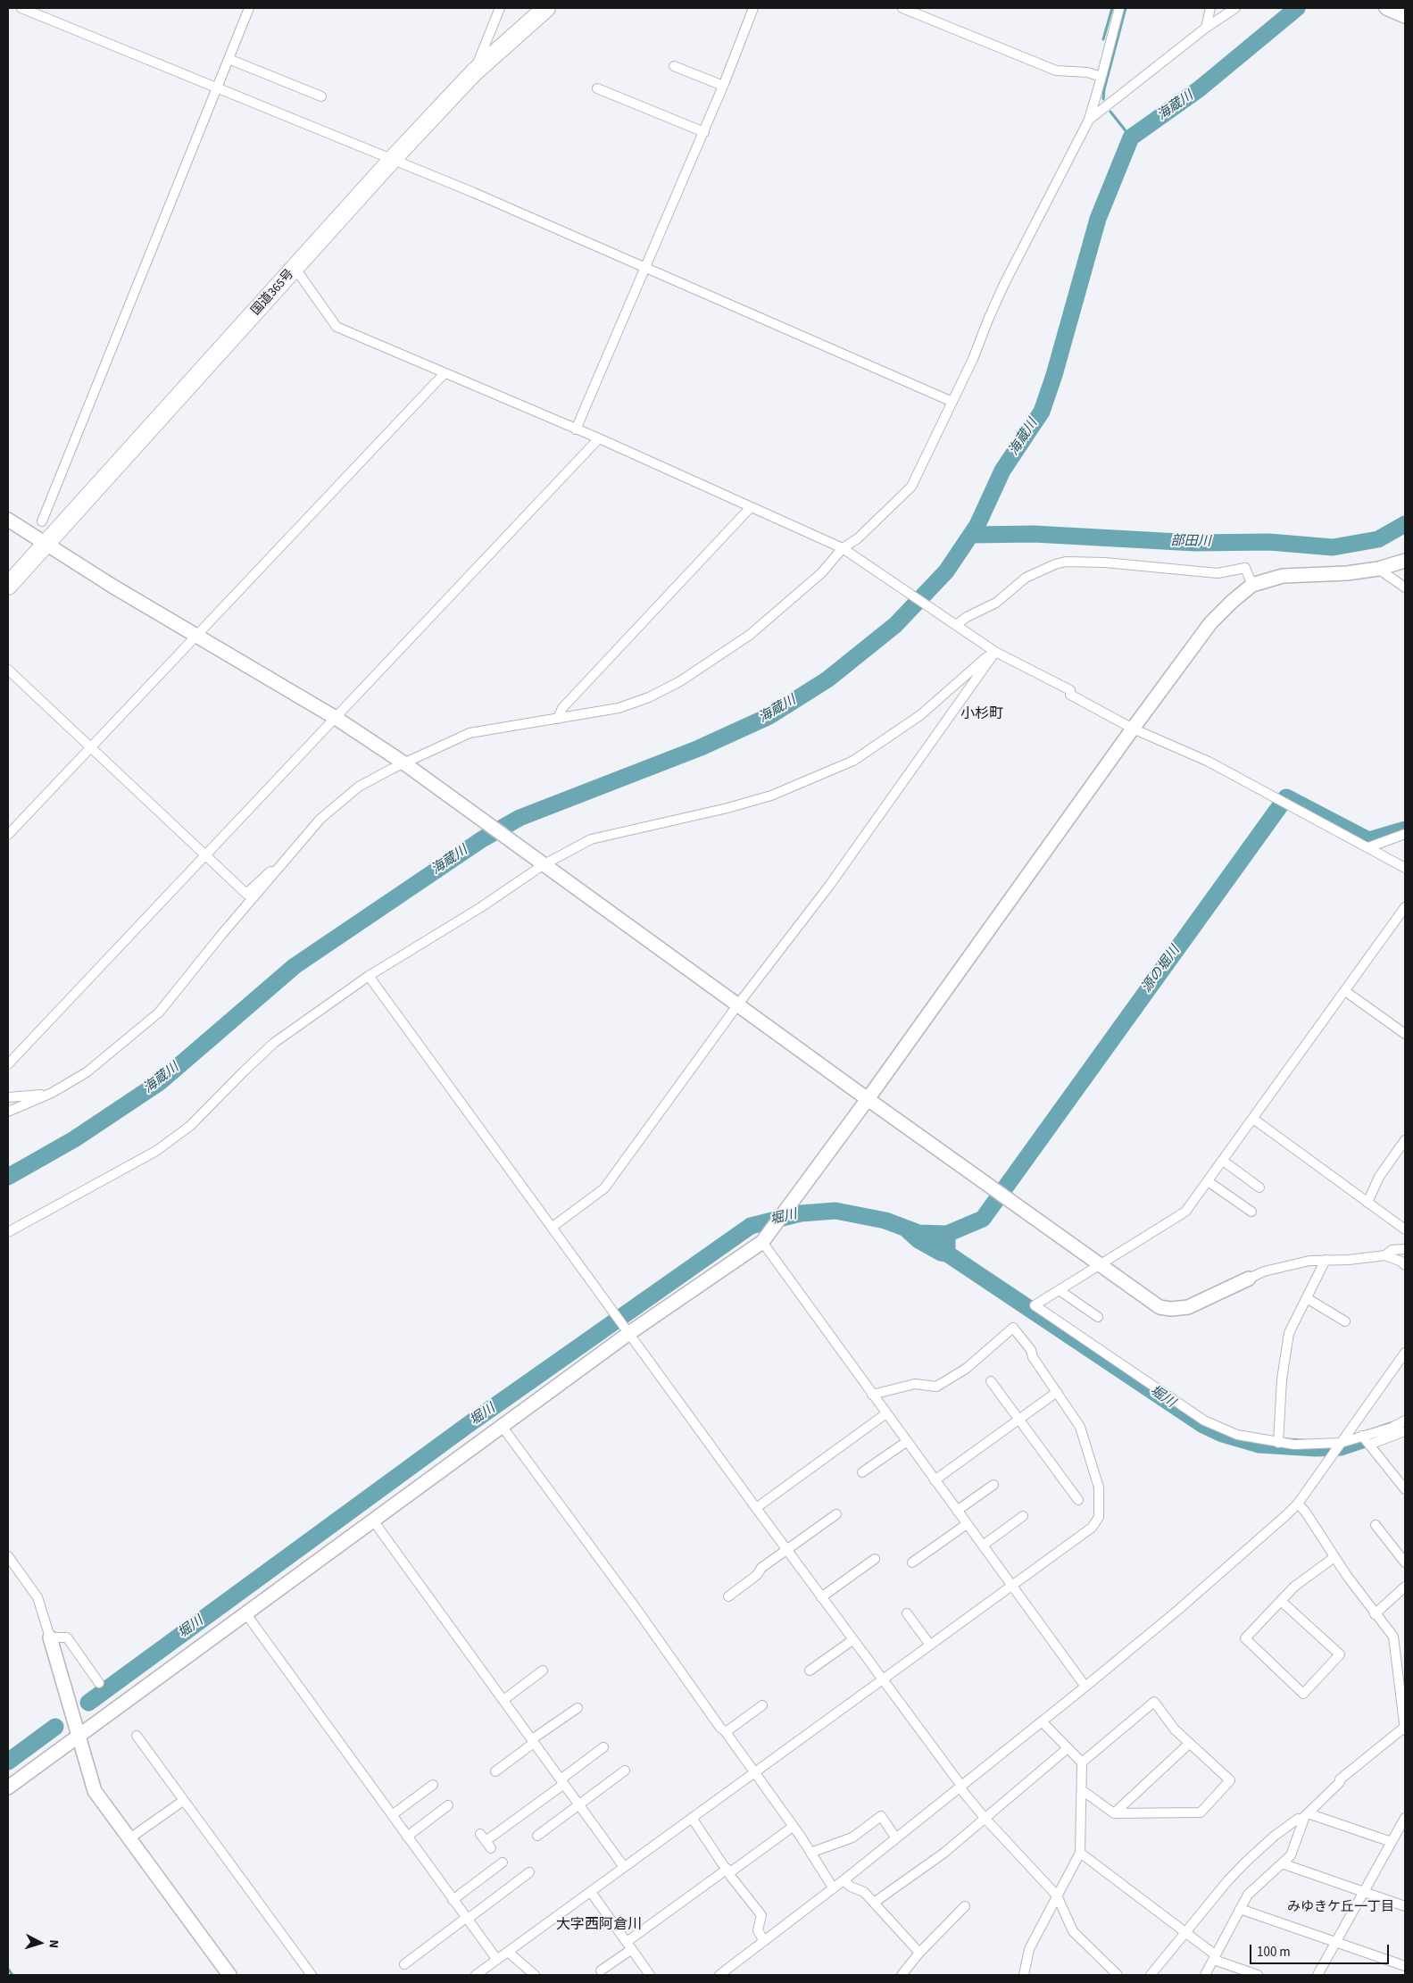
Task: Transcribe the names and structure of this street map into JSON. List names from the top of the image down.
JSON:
{
  "streets": {
    "highway": ["国道365号"]
  },
  "districts": ["小杉町", "みゆきケ丘一丁目", "大字西阿倉川"],
  "water": [
    "海蔵川",
    "部田川",
    "源の堀川",
    "堀川"
  ],
  "scale_bar": "100 m",
  "north": "right"
}
